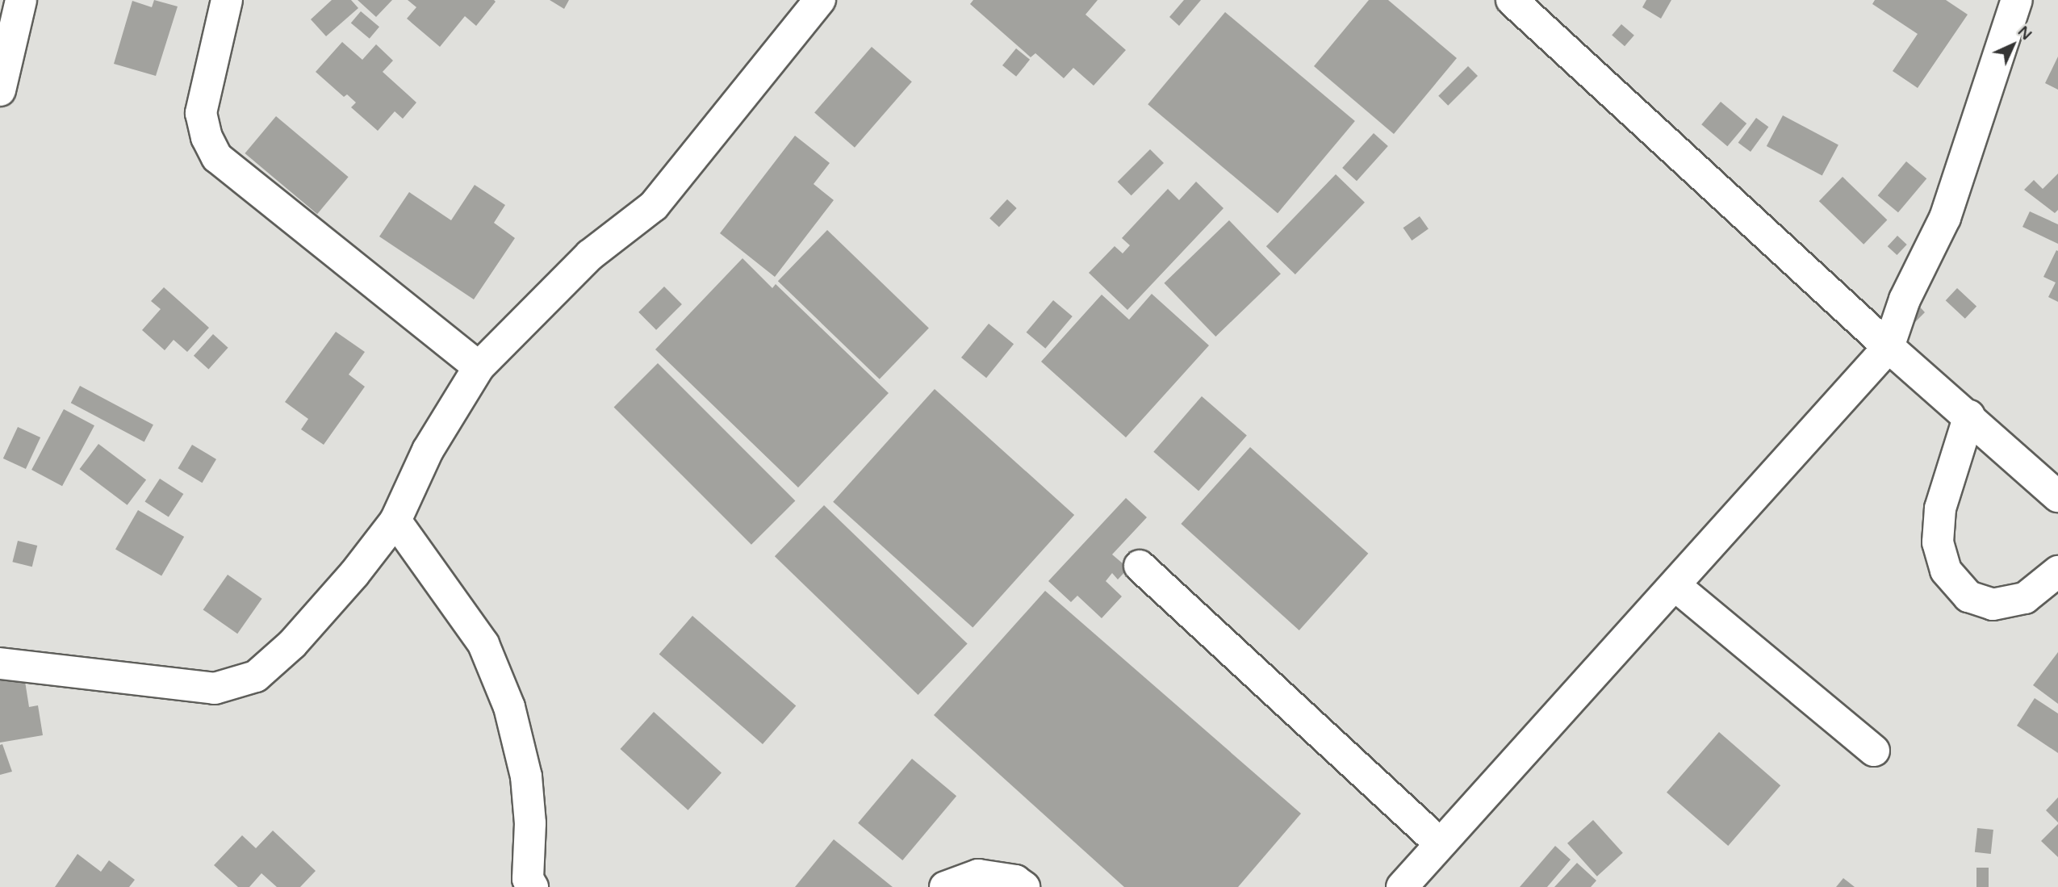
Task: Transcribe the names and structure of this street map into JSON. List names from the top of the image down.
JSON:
{
  "north": "top right"
}
